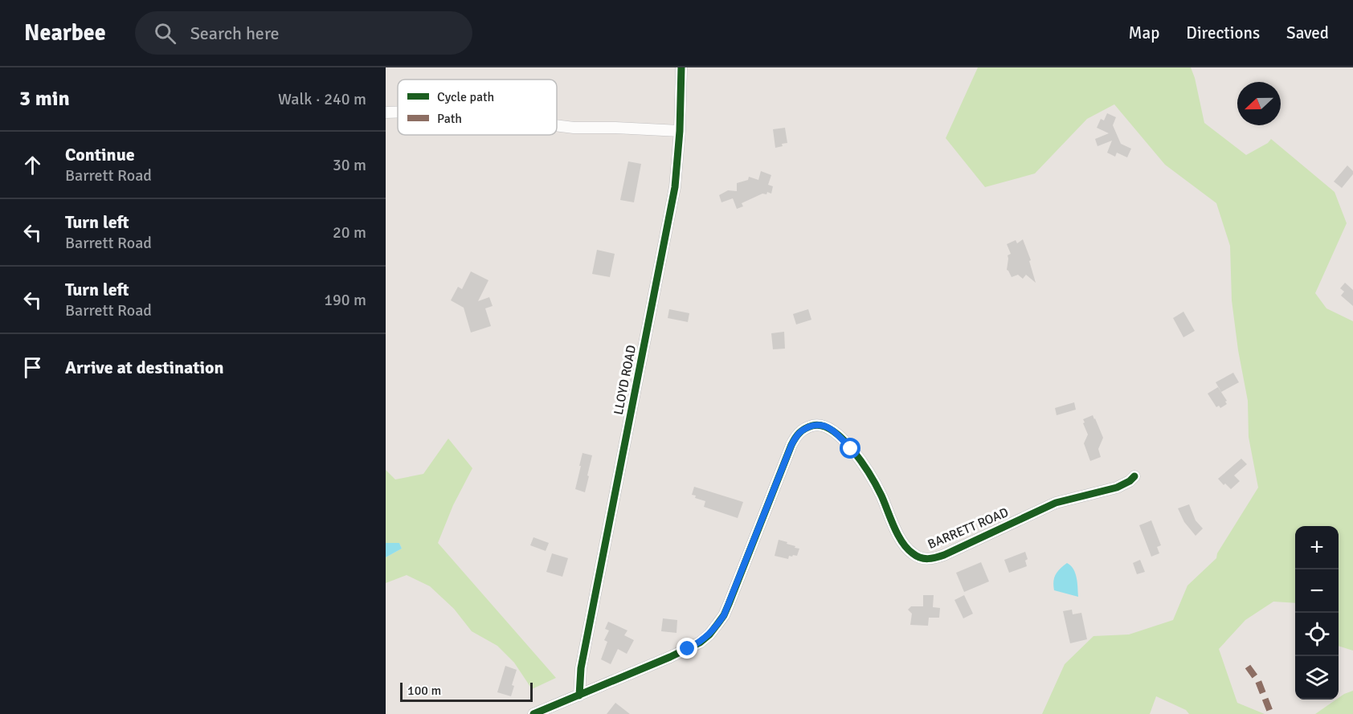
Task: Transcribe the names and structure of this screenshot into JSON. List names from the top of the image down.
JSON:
{
  "streets": {
    "street": ["LLOYD ROAD", "BARRETT ROAD"]
  },
  "crossings": [
    ["LLOYD ROAD", "BARRETT ROAD"]
  ],
  "legend": ["Cycle path", "Path"],
  "scale_bar": "100 m",
  "north": "left",
  "page": {
    "header": "Nearbee",
    "search": "Search here",
    "nav": ["Map", "Directions", "Saved"],
    "heading": ["3 min", "Walk · 240 m"],
    "list": [
      ["Continue", "Barrett Road", "30 m"],
      ["Turn left", "Barrett Road", "20 m"],
      ["Turn left", "Barrett Road", "190 m"],
      "Arrive at destination"
    ],
    "map_buttons": ["+", "−"],
    "scale": "100 m"
  }
}
